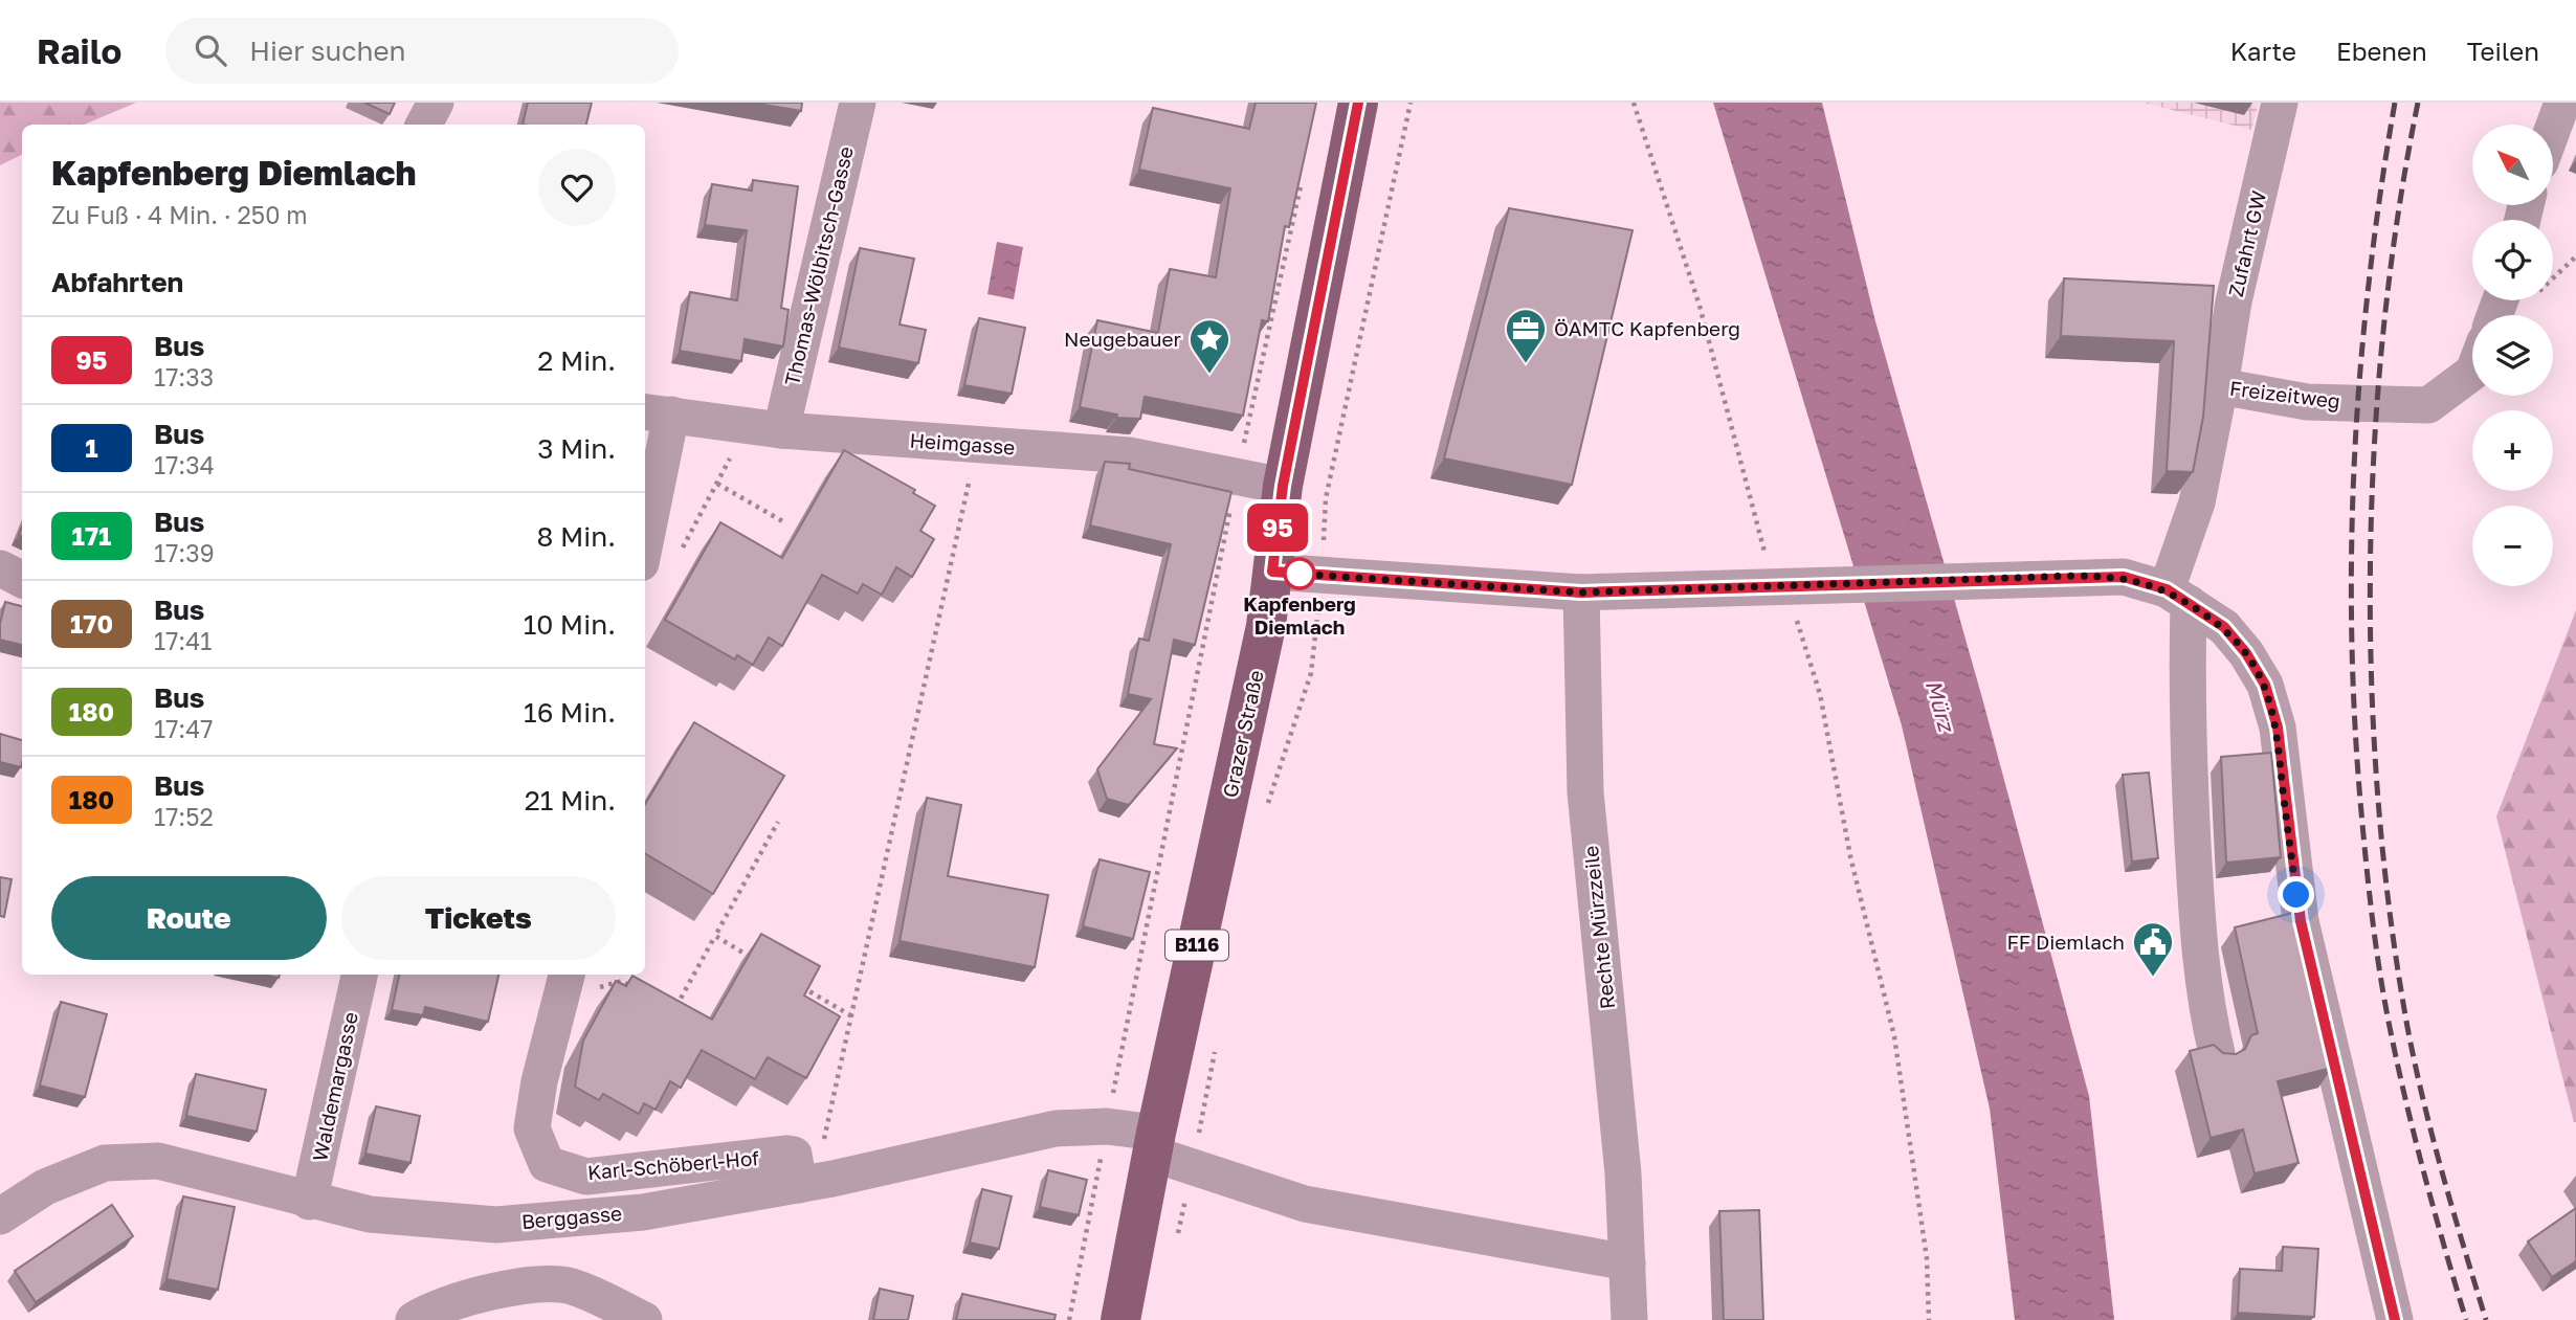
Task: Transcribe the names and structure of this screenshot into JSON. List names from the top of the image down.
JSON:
{
  "streets": {
    "main road": ["Grazer Straße", "B116"],
    "street": [
      "Zufahrt GW",
      "Thomas-Wölbitsch-Gasse",
      "Freizeitweg",
      "Heimgasse",
      "Rechte Mürzzeile",
      "Waldemargasse",
      "Karl-Schöberl-Hof",
      "Berggasse"
    ]
  },
  "crossings": [
    ["Zufahrt GW", "Freizeitweg"],
    ["Thomas-Wölbitsch-Gasse", "Heimgasse"],
    ["Heimgasse", "Grazer Straße"],
    ["Grazer Straße", "Berggasse"],
    ["Waldemargasse", "Berggasse"],
    ["Karl-Schöberl-Hof", "Berggasse"]
  ],
  "water": ["Mürz"],
  "places": {
    "office": ["ÖAMTC Kapfenberg"],
    "place": ["Neugebauer"],
    "other": ["Kapfenberg Diemlach"],
    "public building": ["FF Diemlach"]
  },
  "lines": ["bus line 95"],
  "north": "top left",
  "page": {
    "header": "Railo",
    "search": "Hier suchen",
    "nav": ["Karte", "Ebenen", "Teilen"],
    "on_map": "95",
    "map_buttons": ["+", "−"],
    "heading": [
      ["Kapfenberg Diemlach", "Zu Fuß · 4 Min. · 250 m"],
      "Abfahrten"
    ],
    "list": [
      {
        "mark": "95",
        "name": "Bus",
        "note": "17:33",
        "value": "2 Min."
      },
      {
        "mark": "1",
        "name": "Bus",
        "note": "17:34",
        "value": "3 Min."
      },
      {
        "mark": "171",
        "name": "Bus",
        "note": "17:39",
        "value": "8 Min."
      },
      {
        "mark": "170",
        "name": "Bus",
        "note": "17:41",
        "value": "10 Min."
      },
      {
        "mark": "180",
        "name": "Bus",
        "note": "17:47",
        "value": "16 Min."
      },
      {
        "mark": "180",
        "name": "Bus",
        "note": "17:52",
        "value": "21 Min."
      }
    ],
    "buttons": ["Route", "Tickets"]
  }
}
